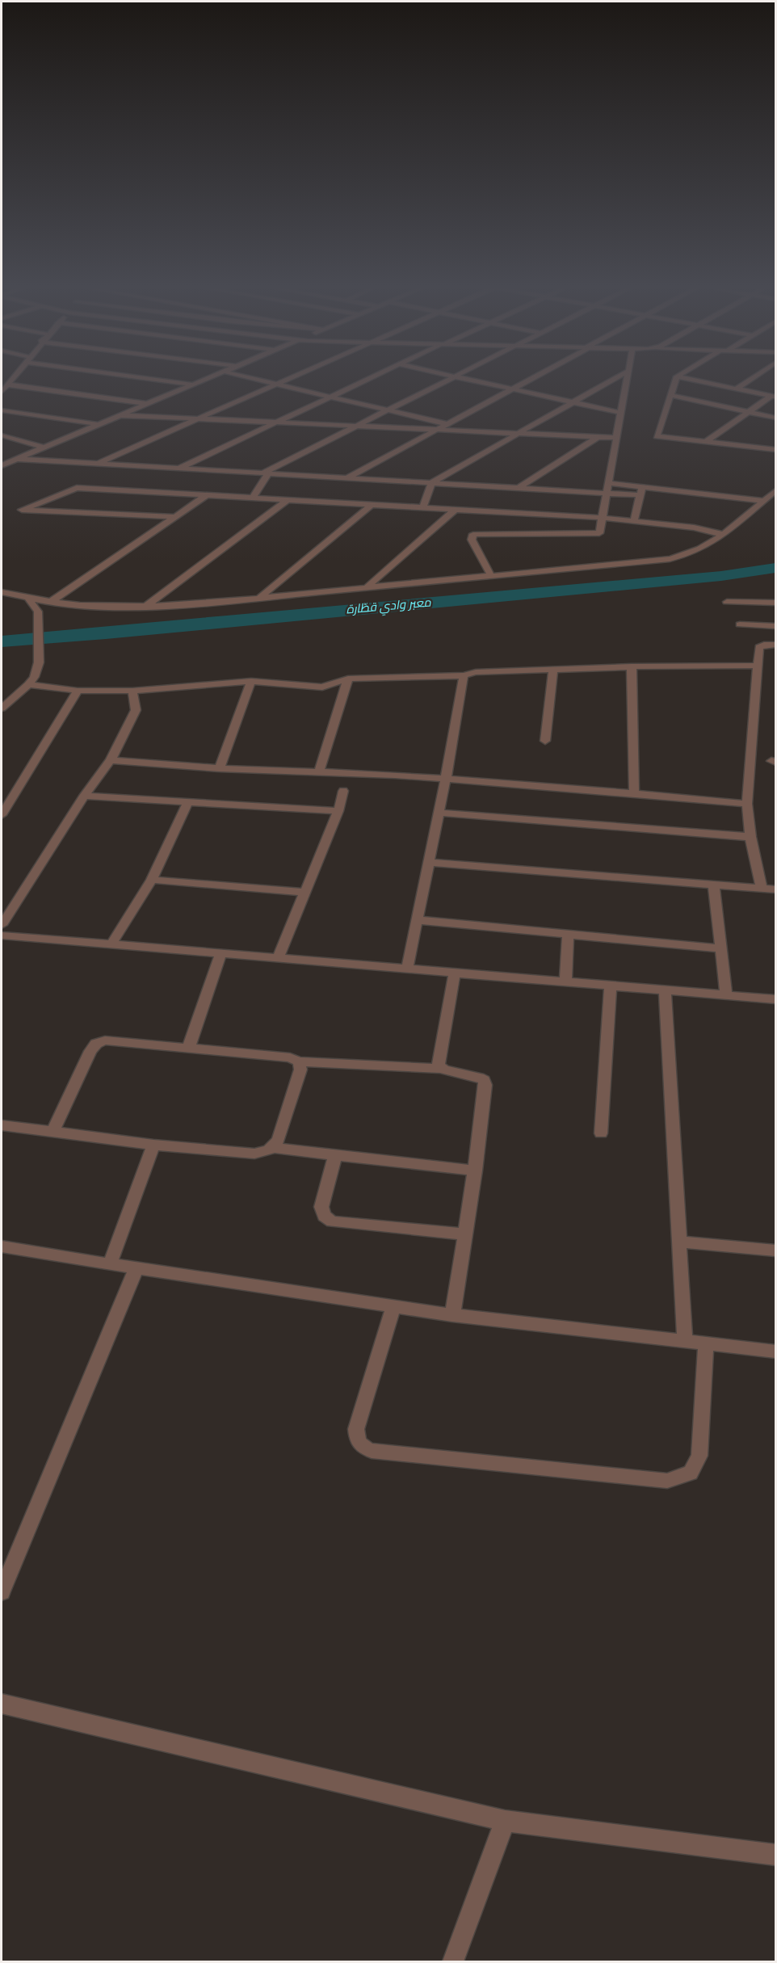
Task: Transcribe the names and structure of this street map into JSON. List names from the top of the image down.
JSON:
{
  "water": ["معبر وادي قطّارة"]
}
